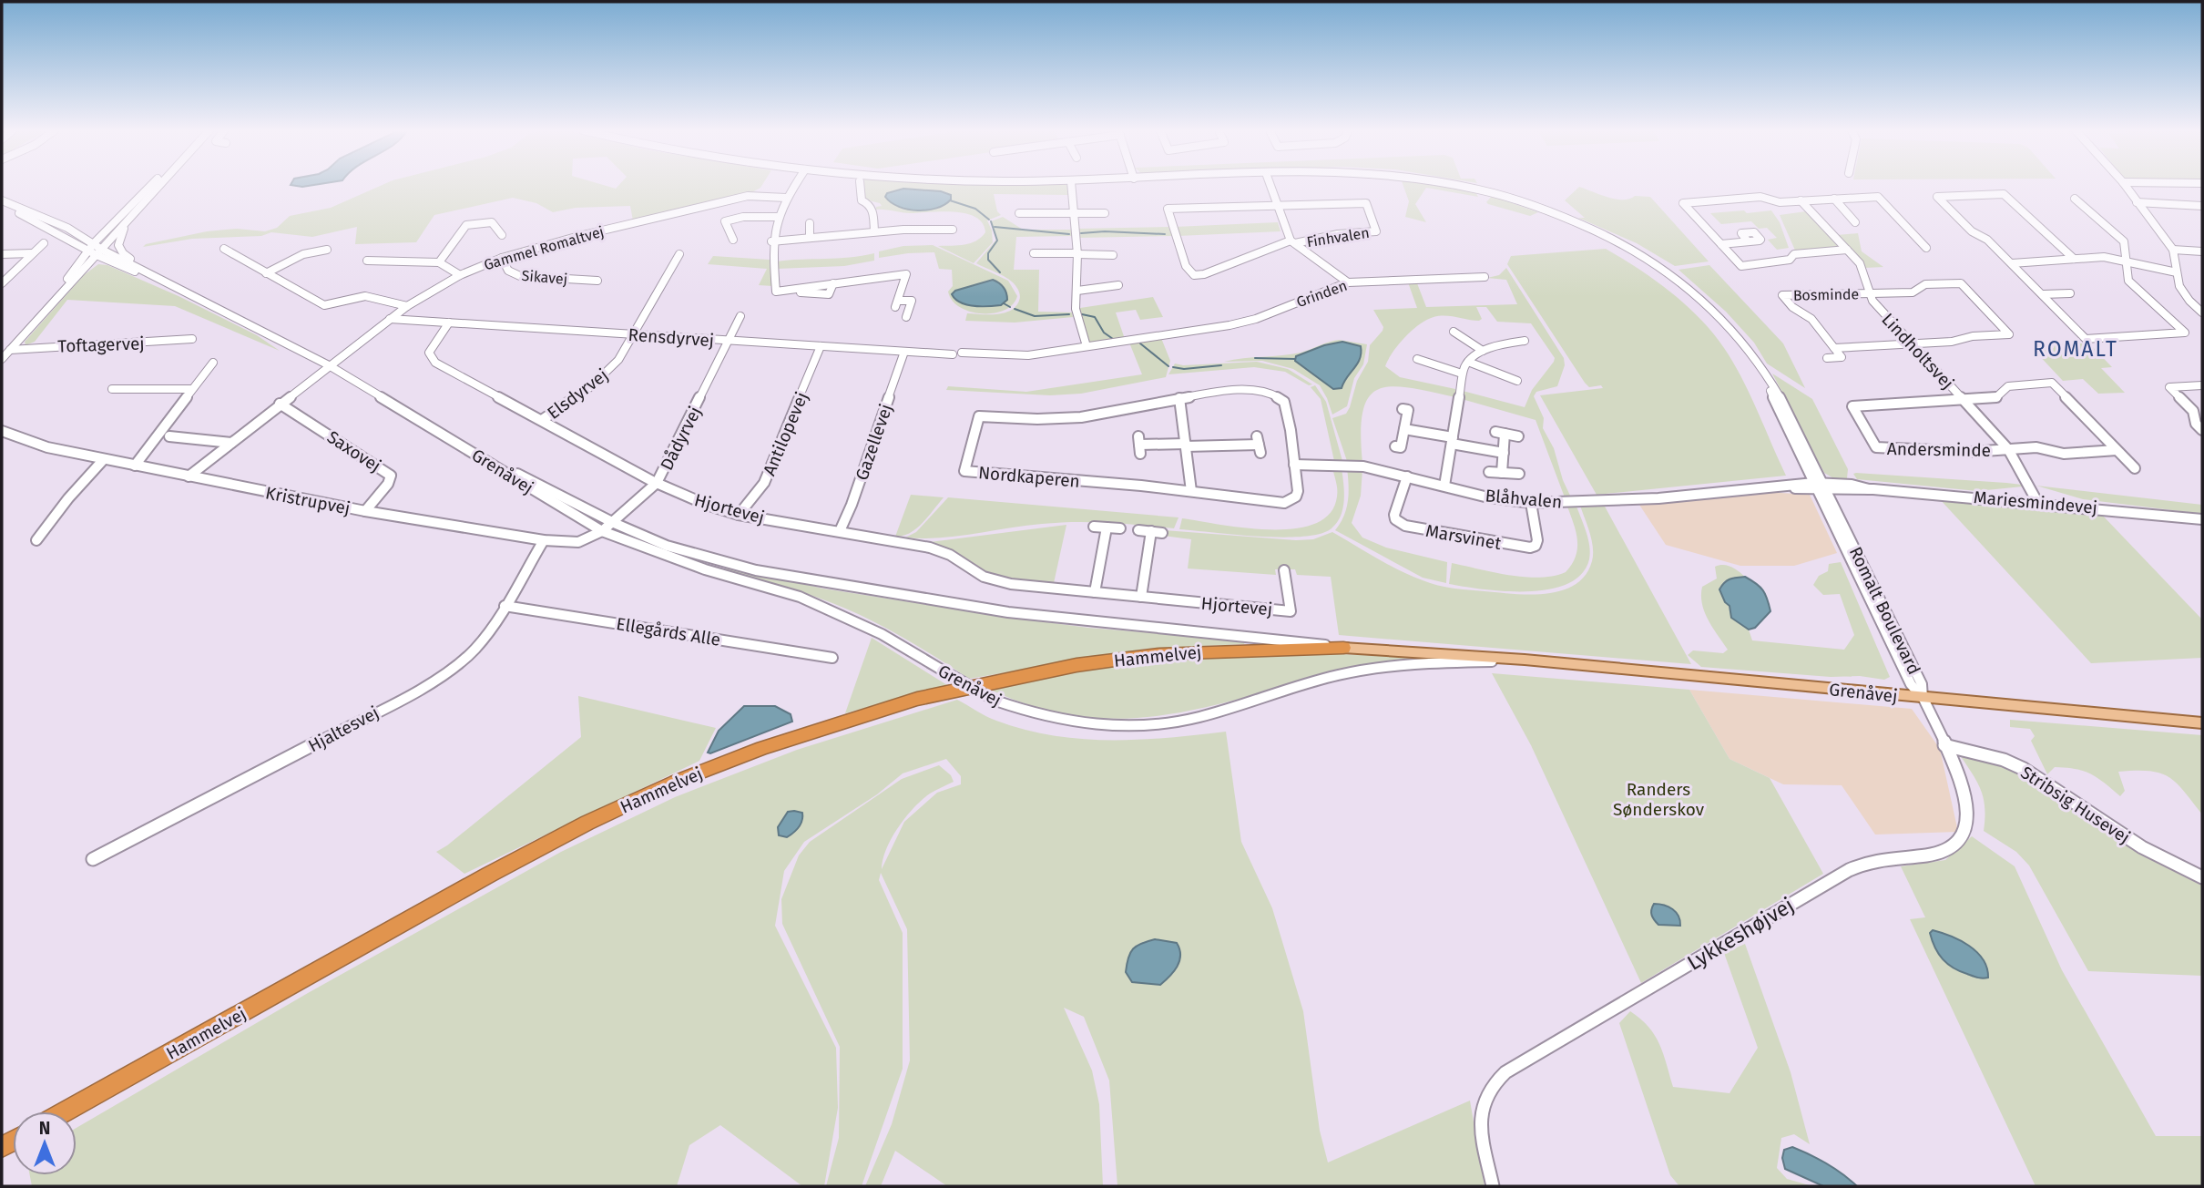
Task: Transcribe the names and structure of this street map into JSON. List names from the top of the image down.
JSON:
{
  "streets": {
    "highway": ["Hammelvej"],
    "main road": ["Grenåvej"],
    "street": [
      "Finhvalen",
      "Gammel Romaltvej",
      "Sikavej",
      "Grinden",
      "Bosminde",
      "Rensdyrvej",
      "Toftagervej",
      "Lindholtsvej",
      "Elsdyrvej",
      "Antilopevej",
      "Dådyrvej",
      "Gazellevej",
      "Andersminde",
      "Saxovej",
      "Nordkaperen",
      "Blåhvalen",
      "Kristrupvej",
      "Mariesmindevej",
      "Hjortevej",
      "Marsvinet",
      "Romalt Boulevard",
      "Ellegårds Alle",
      "Hjaltesvej",
      "Stribsig Husevej",
      "Lykkeshøjvej"
    ]
  },
  "crossings": [
    ["Gammel Romaltvej", "Sikavej"],
    ["Gammel Romaltvej", "Rensdyrvej"],
    ["Gammel Romaltvej", "Saxovej"],
    ["Gammel Romaltvej", "Grenåvej"],
    ["Gammel Romaltvej", "Kristrupvej"],
    ["Bosminde", "Lindholtsvej"],
    ["Rensdyrvej", "Elsdyrvej"],
    ["Rensdyrvej", "Antilopevej"],
    ["Rensdyrvej", "Dådyrvej"],
    ["Rensdyrvej", "Gazellevej"],
    ["Rensdyrvej", "Hjortevej"],
    ["Lindholtsvej", "Andersminde"],
    ["Lindholtsvej", "Mariesmindevej"],
    ["Elsdyrvej", "Hjortevej"],
    ["Antilopevej", "Hjortevej"],
    ["Dådyrvej", "Grenåvej"],
    ["Dådyrvej", "Kristrupvej"],
    ["Dådyrvej", "Hjortevej"],
    ["Gazellevej", "Hjortevej"],
    ["Saxovej", "Kristrupvej"],
    ["Grenåvej", "Kristrupvej"],
    ["Grenåvej", "Romalt Boulevard"],
    ["Grenåvej", "Hammelvej"],
    ["Grenåvej", "Lykkeshøjvej"],
    ["Nordkaperen", "Blåhvalen"],
    ["Blåhvalen", "Mariesmindevej"],
    ["Blåhvalen", "Marsvinet"],
    ["Blåhvalen", "Romalt Boulevard"],
    ["Kristrupvej", "Hjaltesvej"],
    ["Mariesmindevej", "Romalt Boulevard"],
    ["Romalt Boulevard", "Lykkeshøjvej"],
    ["Ellegårds Alle", "Hjaltesvej"],
    ["Stribsig Husevej", "Lykkeshøjvej"]
  ],
  "districts": ["ROMALT"],
  "parks": ["Randers Sønderskov"],
  "north": "top"
}
